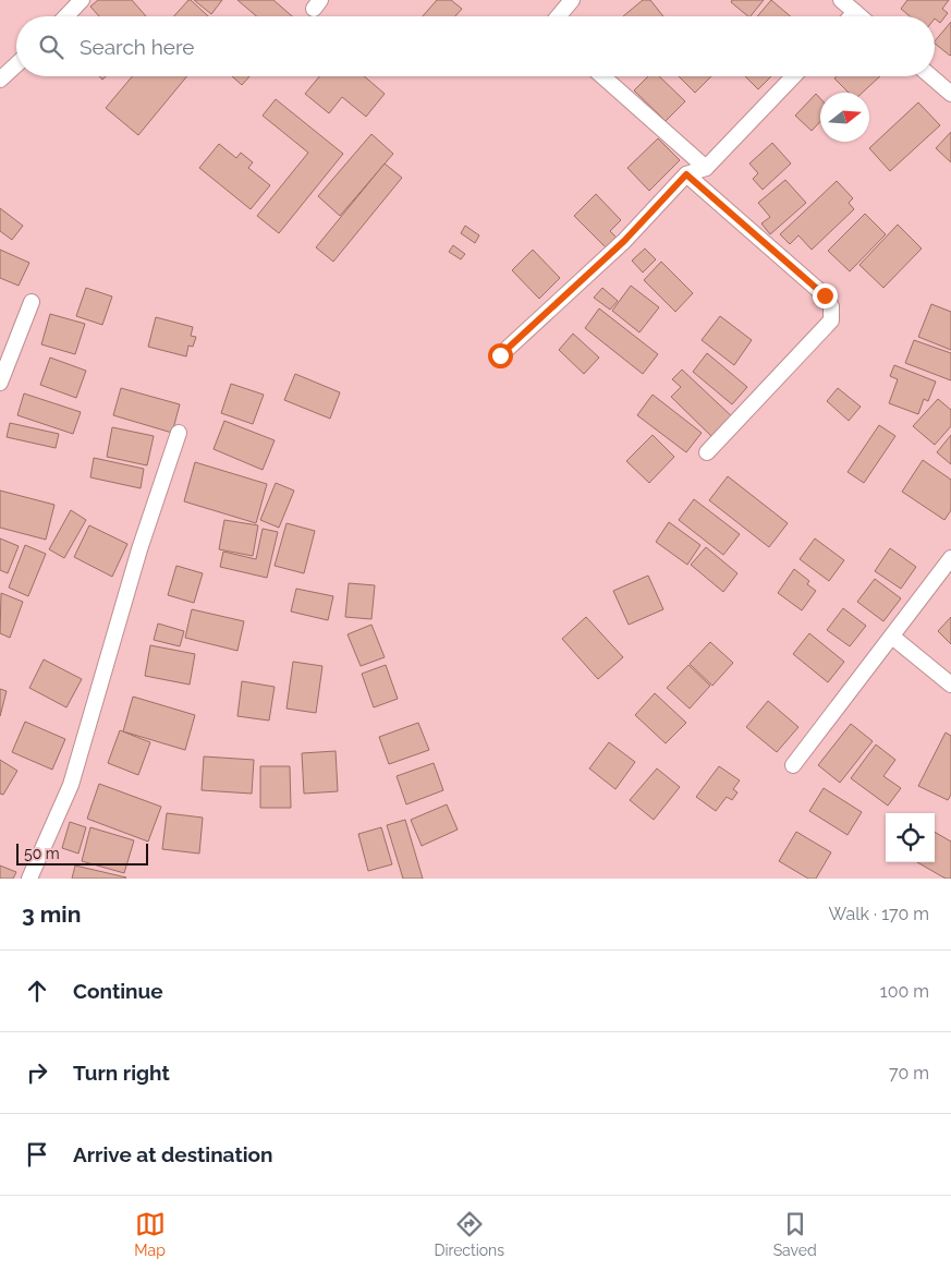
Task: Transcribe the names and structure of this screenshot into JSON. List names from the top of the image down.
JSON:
{
  "scale_bar": "50 m",
  "north": "right",
  "page": {
    "search": "Search here",
    "scale": "50 m",
    "heading": ["3 min", "Walk · 170 m"],
    "list": [
      ["Continue", "100 m"],
      ["Turn right", "70 m"],
      "Arrive at destination"
    ],
    "nav": ["Map", "Directions", "Saved"]
  }
}
